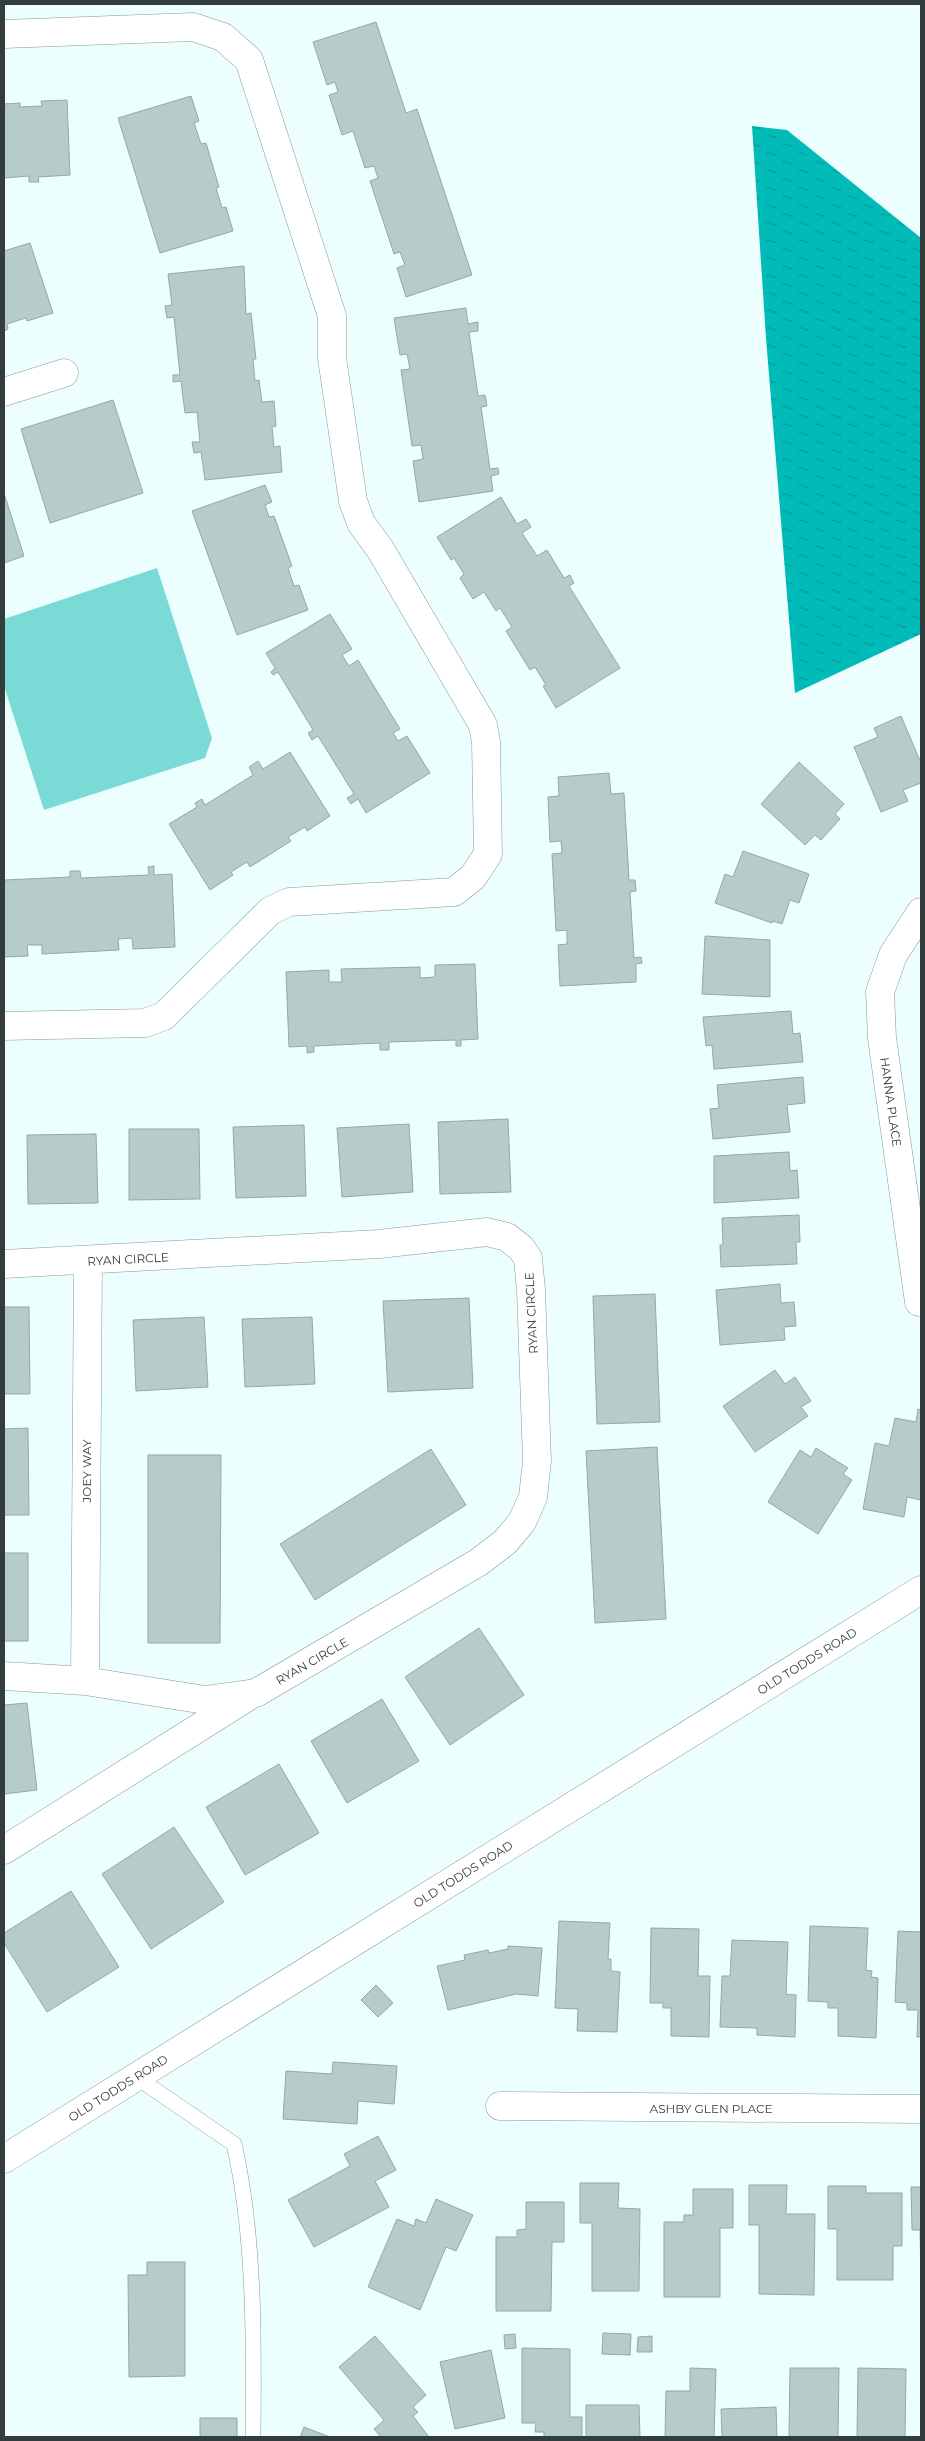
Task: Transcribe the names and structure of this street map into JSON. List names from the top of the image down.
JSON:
{
  "streets": {
    "street": [
      "HANNA PLACE",
      "RYAN CIRCLE",
      "JOEY WAY",
      "OLD TODDS ROAD",
      "ASHBY GLEN PLACE"
    ]
  },
  "crossings": [
    ["RYAN CIRCLE", "JOEY WAY"]
  ]
}
